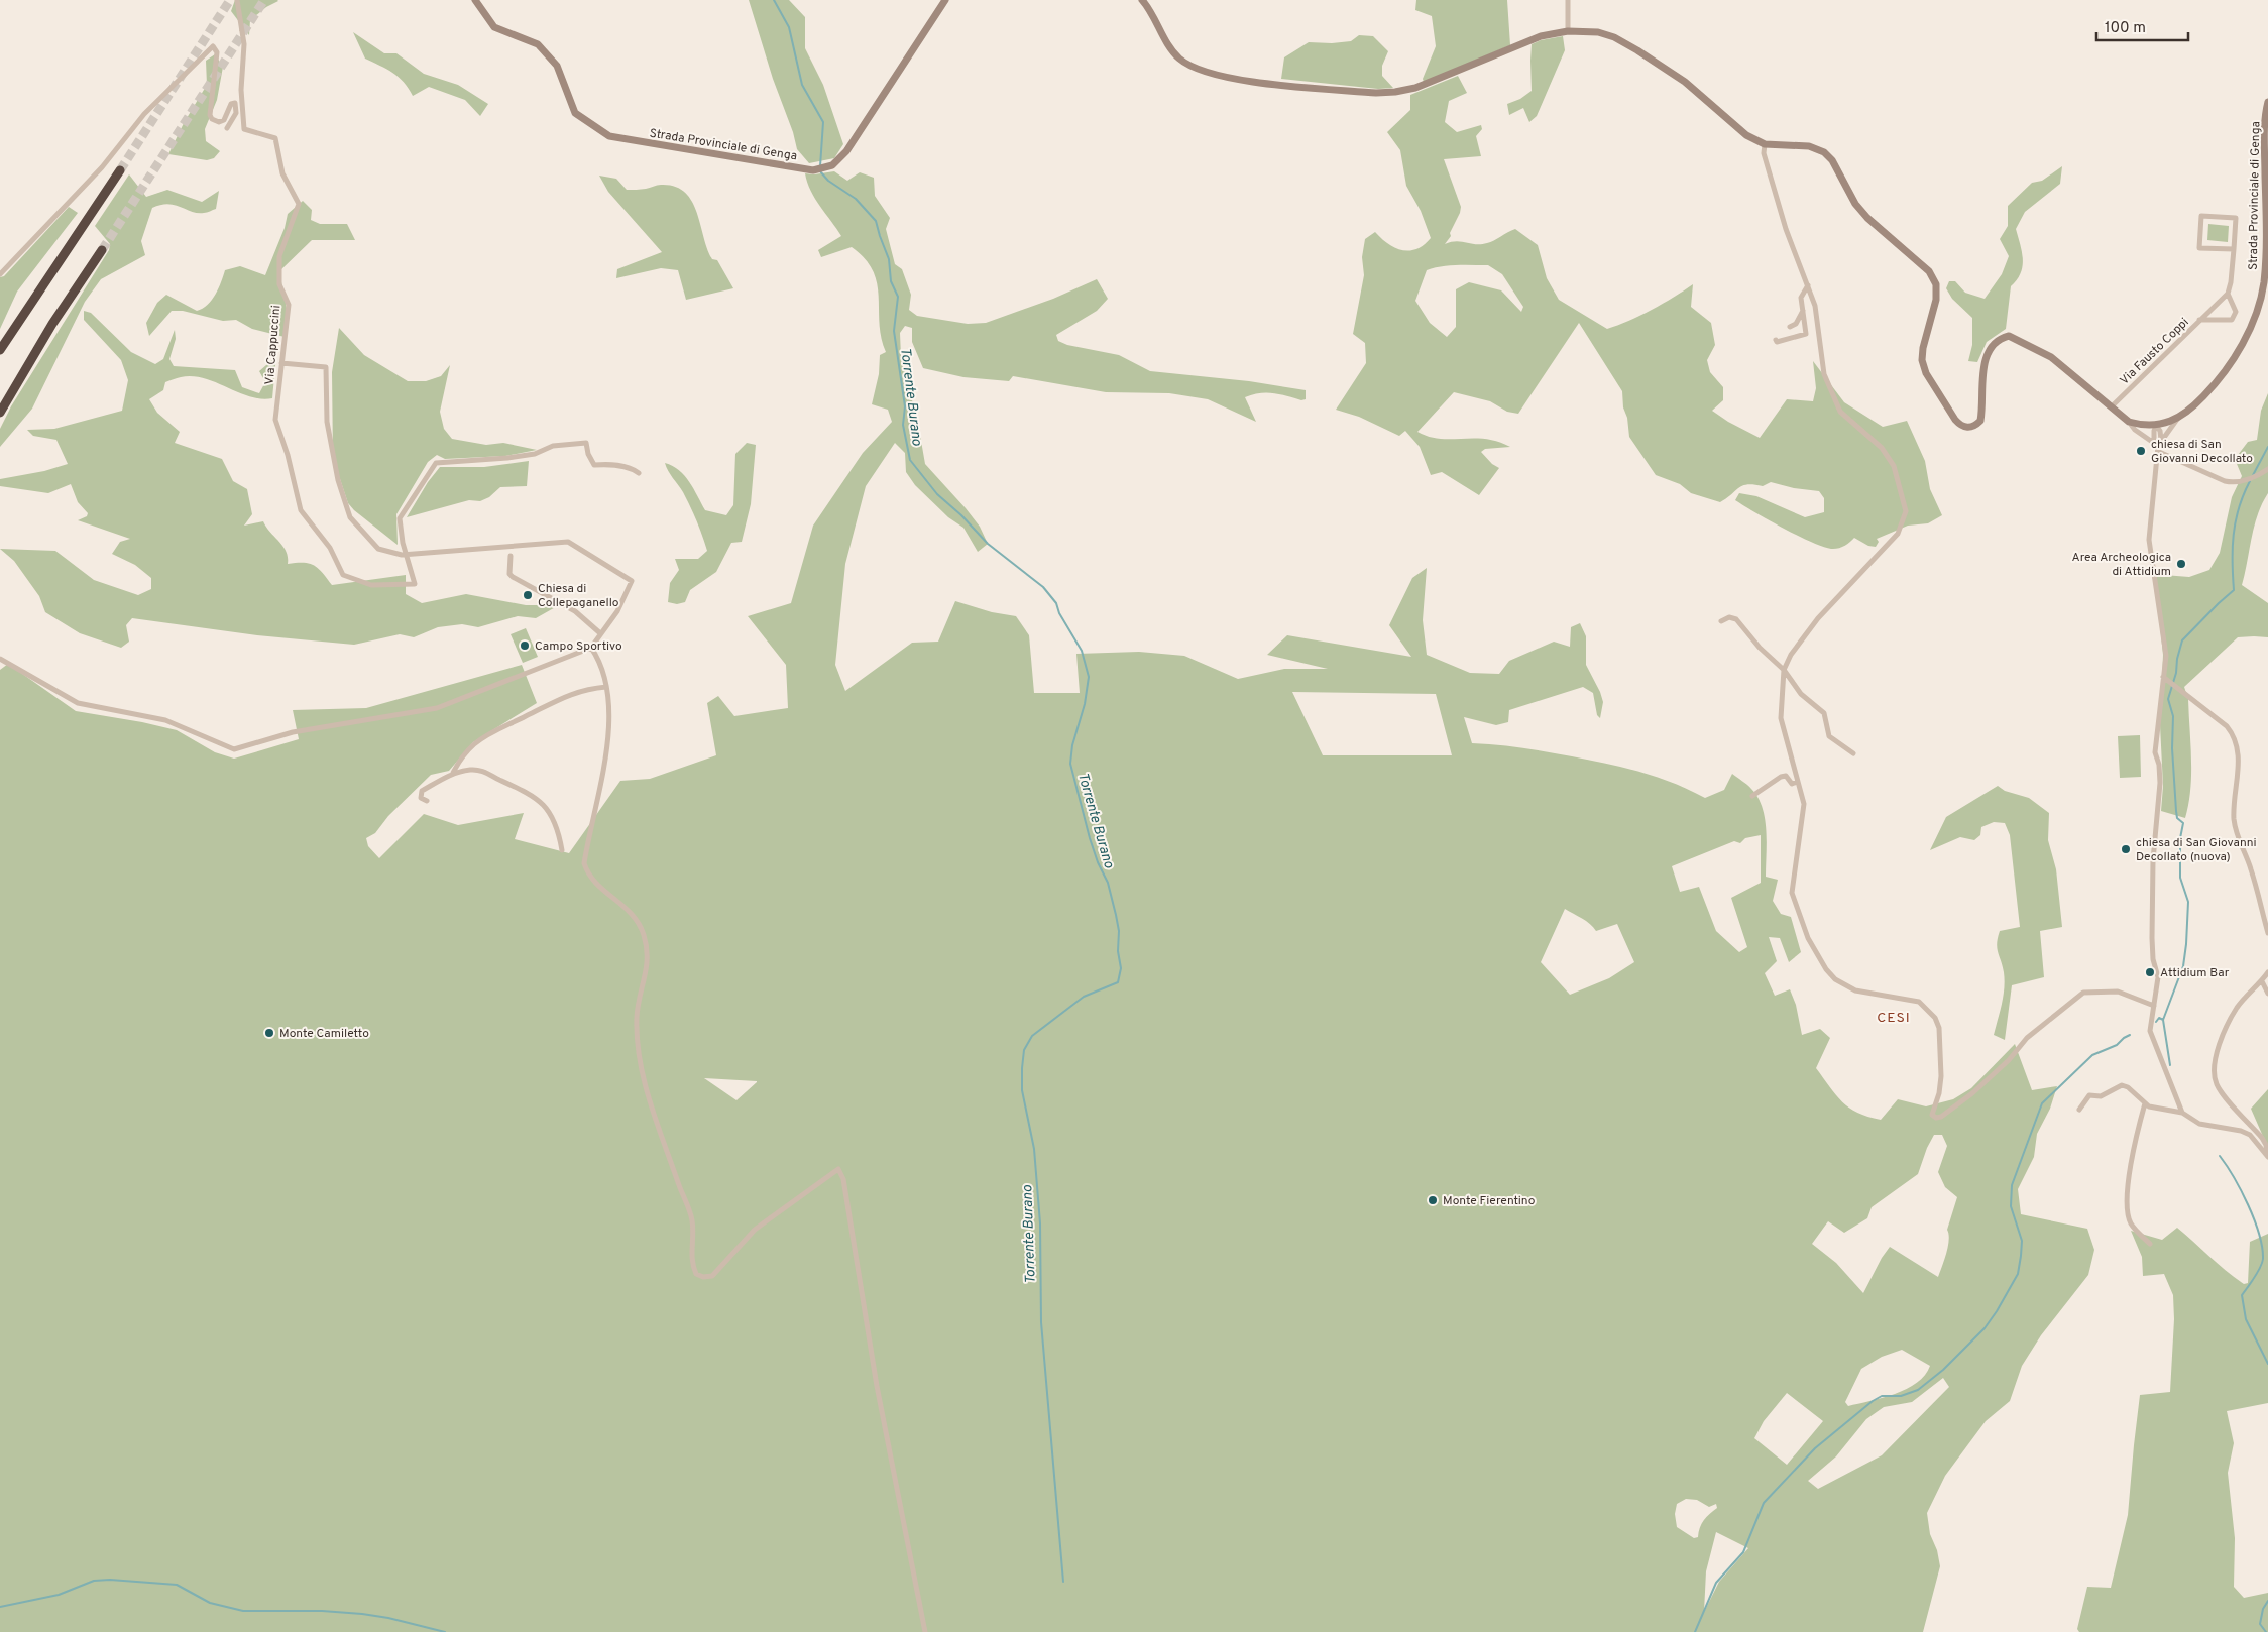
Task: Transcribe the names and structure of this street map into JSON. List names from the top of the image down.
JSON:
{
  "streets": {
    "main road": ["Strada Provinciale di Genga"],
    "street": ["Via Cappuccini", "Via Fausto Coppi"]
  },
  "crossings": [
    ["Strada Provinciale di Genga", "Via Fausto Coppi"]
  ],
  "districts": ["CESI"],
  "water": ["Torrente Burano"],
  "places": [
    "chiesa di San Giovanni Decollato",
    "Area Archeologica di Attidium",
    "Chiesa di Collepaganello",
    "Campo Sportivo",
    "chiesa di San Giovanni Decollato (nuova)",
    "Attidium Bar",
    "Monte Camiletto",
    "Monte Fierentino"
  ],
  "scale_bar": "100 m"
}
